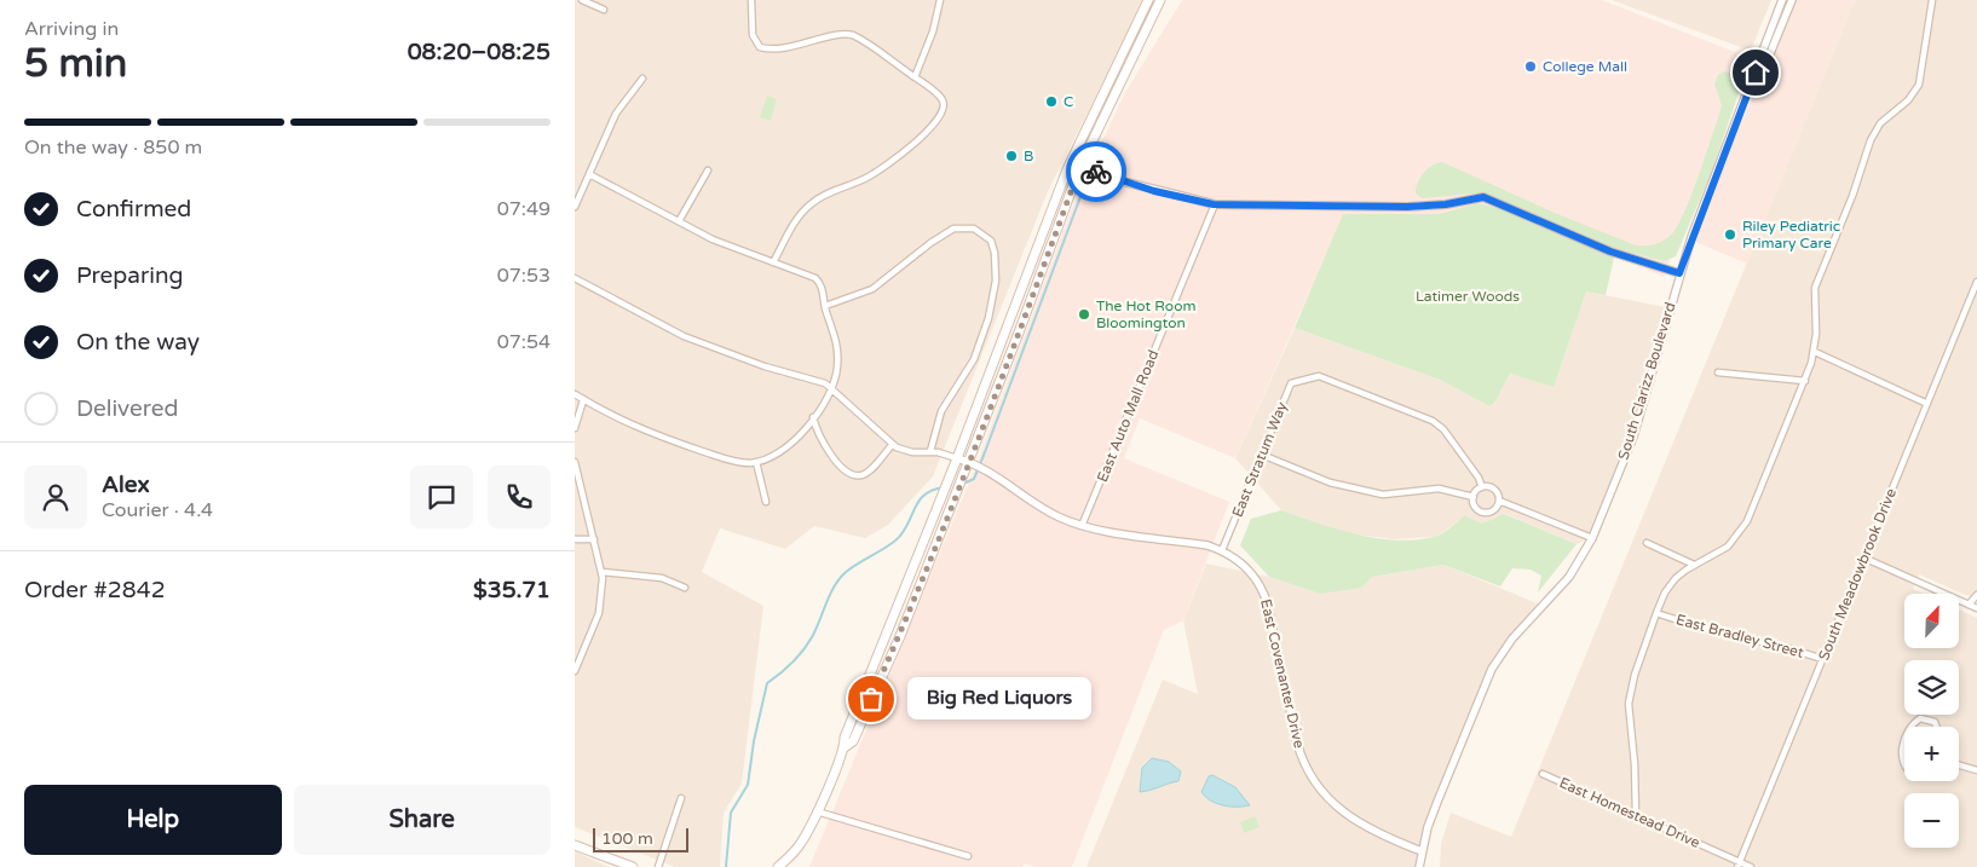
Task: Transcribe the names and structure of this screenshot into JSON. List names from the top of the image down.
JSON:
{
  "streets": {
    "street": [
      "South Clarizz Boulevard",
      "East Auto Mall Road",
      "East Stratum Way",
      "South Meadowbrook Drive",
      "East Bradley Street",
      "East Covenanter Drive",
      "East Homestead Drive"
    ]
  },
  "crossings": [
    ["South Clarizz Boulevard", "East Covenanter Drive"],
    ["East Auto Mall Road", "East Covenanter Drive"],
    ["East Stratum Way", "East Covenanter Drive"],
    ["South Meadowbrook Drive", "East Bradley Street"],
    ["South Meadowbrook Drive", "East Homestead Drive"]
  ],
  "parks": ["Latimer Woods"],
  "places": [
    "College Mall",
    "C",
    "B",
    "Riley Pediatric Primary Care",
    "The Hot Room Bloomington",
    "Big Red Liquors"
  ],
  "scale_bar": "100 m",
  "north": "top right",
  "page": {
    "heading": ["5 min", "Arriving in", "08:20–08:25"],
    "panel": [
      "Alex",
      "Courier · 4.4",
      "Order #2842",
      "$35.71"
    ],
    "bar": "On the way · 850 m",
    "list": [
      ["Confirmed", "07:49"],
      ["Preparing", "07:53"],
      ["On the way", "07:54"],
      "Delivered"
    ],
    "map_buttons": ["+", "−"],
    "bubble": "Big Red Liquors",
    "buttons": ["Help", "Share"],
    "scale": "100 m"
  }
}
